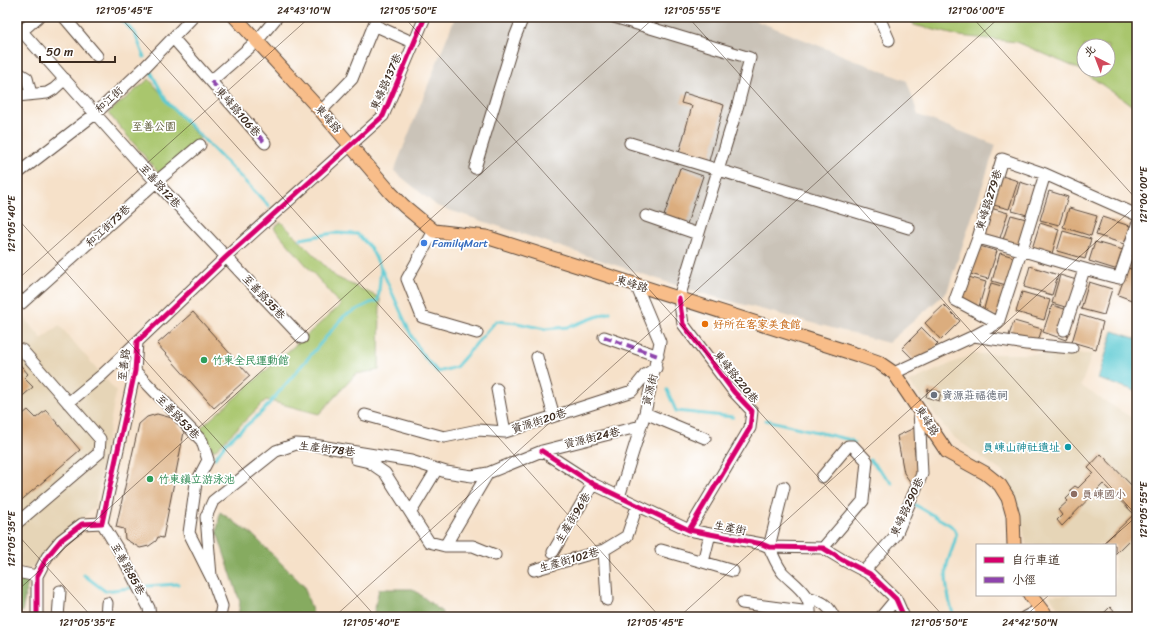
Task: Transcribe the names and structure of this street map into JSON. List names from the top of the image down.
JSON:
{
  "streets": {
    "main road": ["東峰路"],
    "street": [
      "東峰路137巷",
      "和江街",
      "東峰路106巷",
      "至善路12巷",
      "東峰路279巷",
      "和江街73巷",
      "至善路35巷",
      "至善路",
      "東峰路220巷",
      "資源街",
      "至善路53巷",
      "資源街20巷",
      "資源街24巷",
      "生產街78巷",
      "東峰路290巷",
      "生產街96巷",
      "生產街",
      "生產街102巷",
      "至善路85巷"
    ]
  },
  "crossings": [
    ["東峰路137巷", "東峰路"],
    ["東峰路137巷", "至善路"],
    ["和江街", "東峰路106巷"],
    ["和江街", "至善路12巷"],
    ["東峰路106巷", "東峰路"],
    ["東峰路", "至善路"],
    ["東峰路", "東峰路220巷"],
    ["東峰路", "資源街"],
    ["東峰路", "東峰路290巷"],
    ["至善路12巷", "和江街73巷"],
    ["至善路12巷", "至善路35巷"],
    ["至善路12巷", "至善路"],
    ["至善路35巷", "至善路"],
    ["至善路", "至善路53巷"],
    ["至善路", "至善路85巷"],
    ["東峰路220巷", "生產街"],
    ["資源街", "資源街20巷"],
    ["資源街", "資源街24巷"],
    ["資源街", "生產街"],
    ["至善路53巷", "生產街78巷"],
    ["資源街24巷", "生產街78巷"],
    ["資源街24巷", "生產街"],
    ["生產街78巷", "生產街"],
    ["東峰路290巷", "生產街"],
    ["生產街96巷", "生產街"],
    ["生產街", "生產街102巷"]
  ],
  "parks": ["至善公園"],
  "places": [
    "FamilyMart",
    "好所在客家美食館",
    "竹東全民運動館",
    "資源莊福德祠",
    "員崠山神社遺址",
    "竹東鎮立游泳池",
    "員崠國小"
  ],
  "legend": ["自行車道", "小徑"],
  "scale_bar": "50 m",
  "north": "top left",
  "coordinates": [
    "121°05'45\"E",
    "24°43'10\"N",
    "121°05'50\"E",
    "121°05'55\"E",
    "121°06'00\"E",
    "121°05'40\"E",
    "121°05'35\"E",
    "24°42'50\"N"
  ]
}
